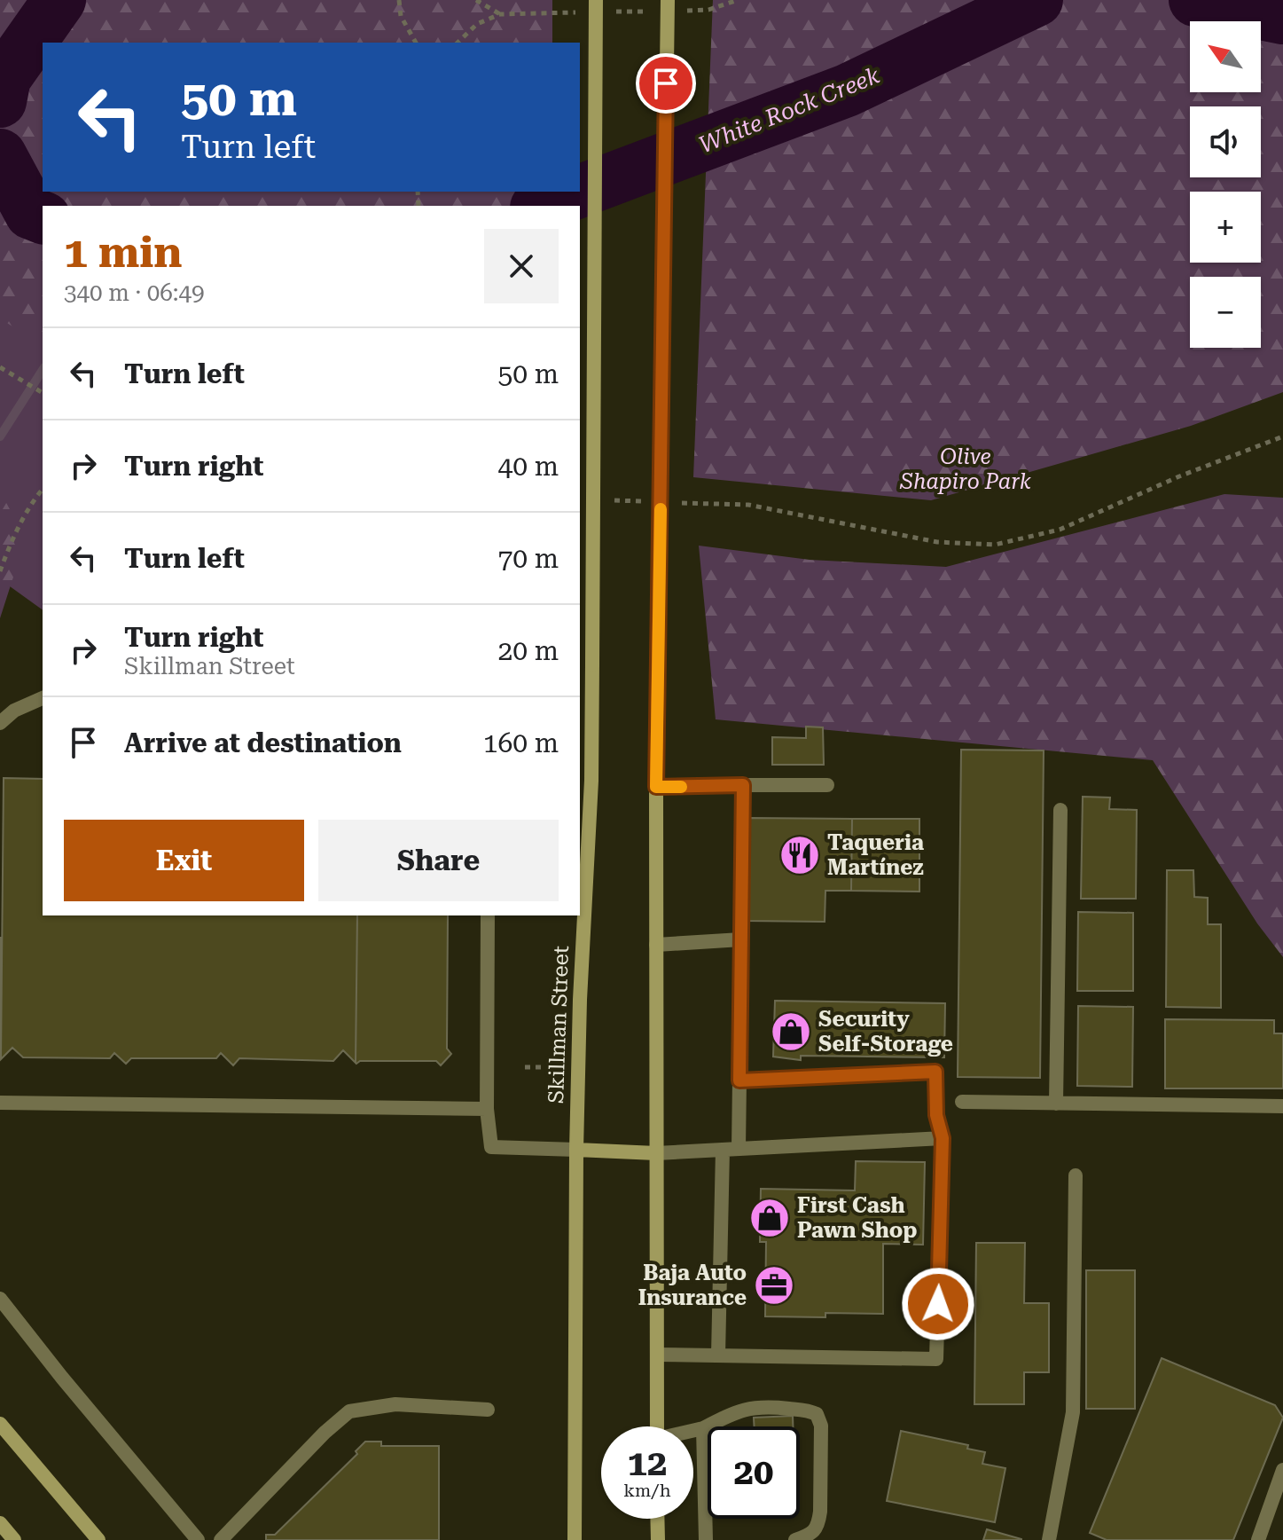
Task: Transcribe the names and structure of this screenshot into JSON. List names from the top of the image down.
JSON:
{
  "streets": {
    "main road": ["Skillman Street"]
  },
  "water": ["White Rock Creek"],
  "parks": ["Olive Shapiro Park"],
  "places": {
    "restaurant": ["Taqueria Martínez"],
    "shop": ["Security Self-Storage", "First Cash Pawn Shop"],
    "office": ["Baja Auto Insurance"]
  },
  "north": "top left",
  "page": {
    "map_buttons": ["+", "−"],
    "turn": ["50 m", "Turn left"],
    "heading": ["1 min", "340 m · 06:49"],
    "list": [
      {
        "name": "Turn left",
        "value": "50 m"
      },
      {
        "name": "Turn right",
        "value": "40 m"
      },
      {
        "name": "Turn left",
        "value": "70 m"
      },
      {
        "name": "Turn right",
        "note": "Skillman Street",
        "value": "20 m"
      },
      {
        "name": "Arrive at destination",
        "value": "160 m"
      }
    ],
    "buttons": ["Exit", "Share"],
    "speed": "12 km/h",
    "limit": "20"
  }
}
